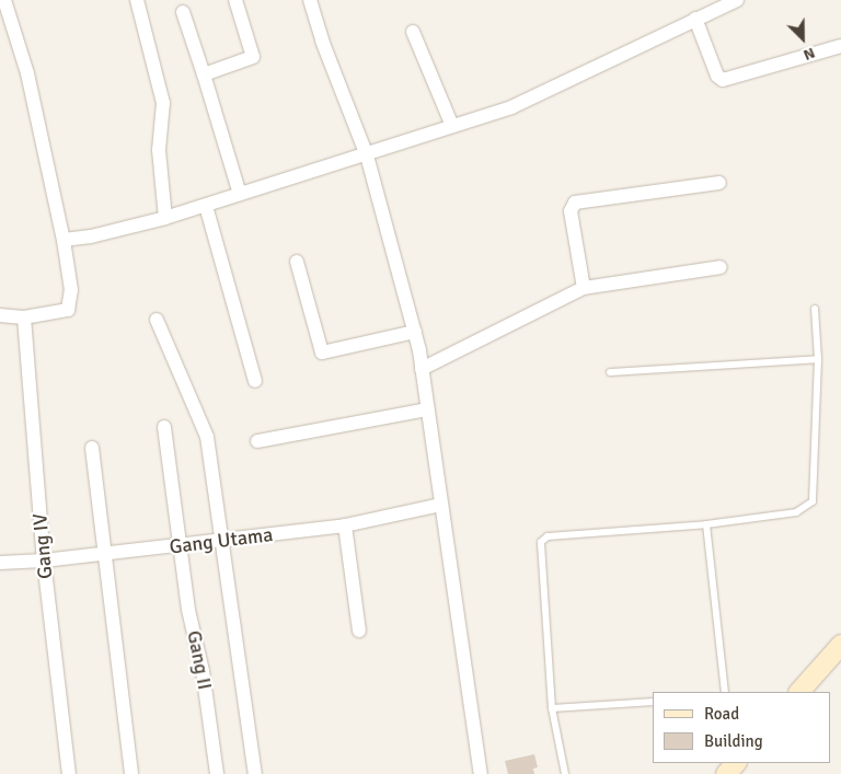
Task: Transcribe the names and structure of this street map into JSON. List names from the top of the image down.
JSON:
{
  "streets": {
    "street": ["Gang Utama", "Gang IV", "Gang II"]
  },
  "crossings": [
    ["Gang Utama", "Gang IV"],
    ["Gang Utama", "Gang II"]
  ],
  "legend": ["Road", "Building"],
  "north": "bottom right"
}
